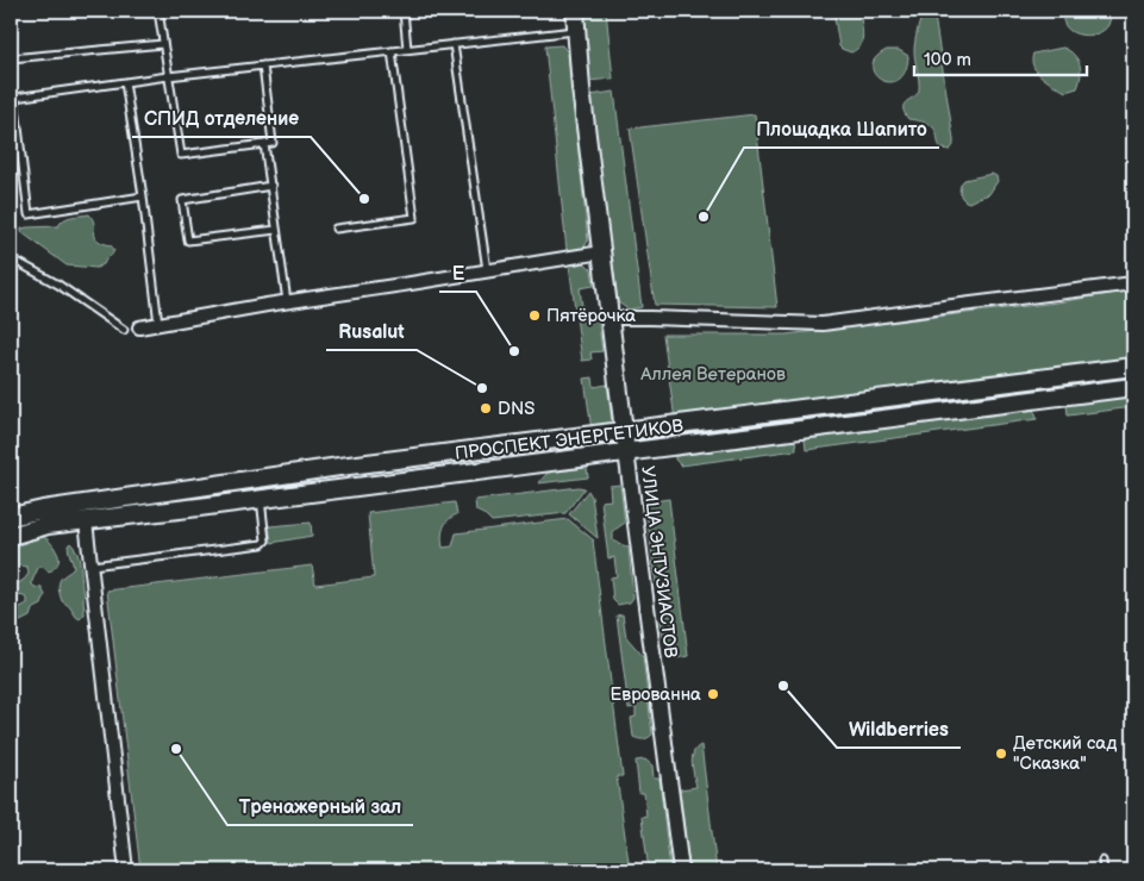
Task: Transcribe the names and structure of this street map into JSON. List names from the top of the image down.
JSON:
{
  "streets": {
    "main road": ["ПРОСПЕКТ ЭНЕРГЕТИКОВ", "УЛИЦА ЭНТУЗИАСТОВ"]
  },
  "crossings": [
    ["ПРОСПЕКТ ЭНЕРГЕТИКОВ", "УЛИЦА ЭНТУЗИАСТОВ"]
  ],
  "parks": ["Аллея Ветеранов"],
  "places": [
    "СПИД отделение",
    "Площадка Шапито",
    "Пятёрочка",
    "Е",
    "Rusalut",
    "DNS",
    "Wildberries",
    "Еврованна",
    "Тренажерный зал",
    "Детский сад \"Сказка\""
  ],
  "scale_bar": "100 m"
}
